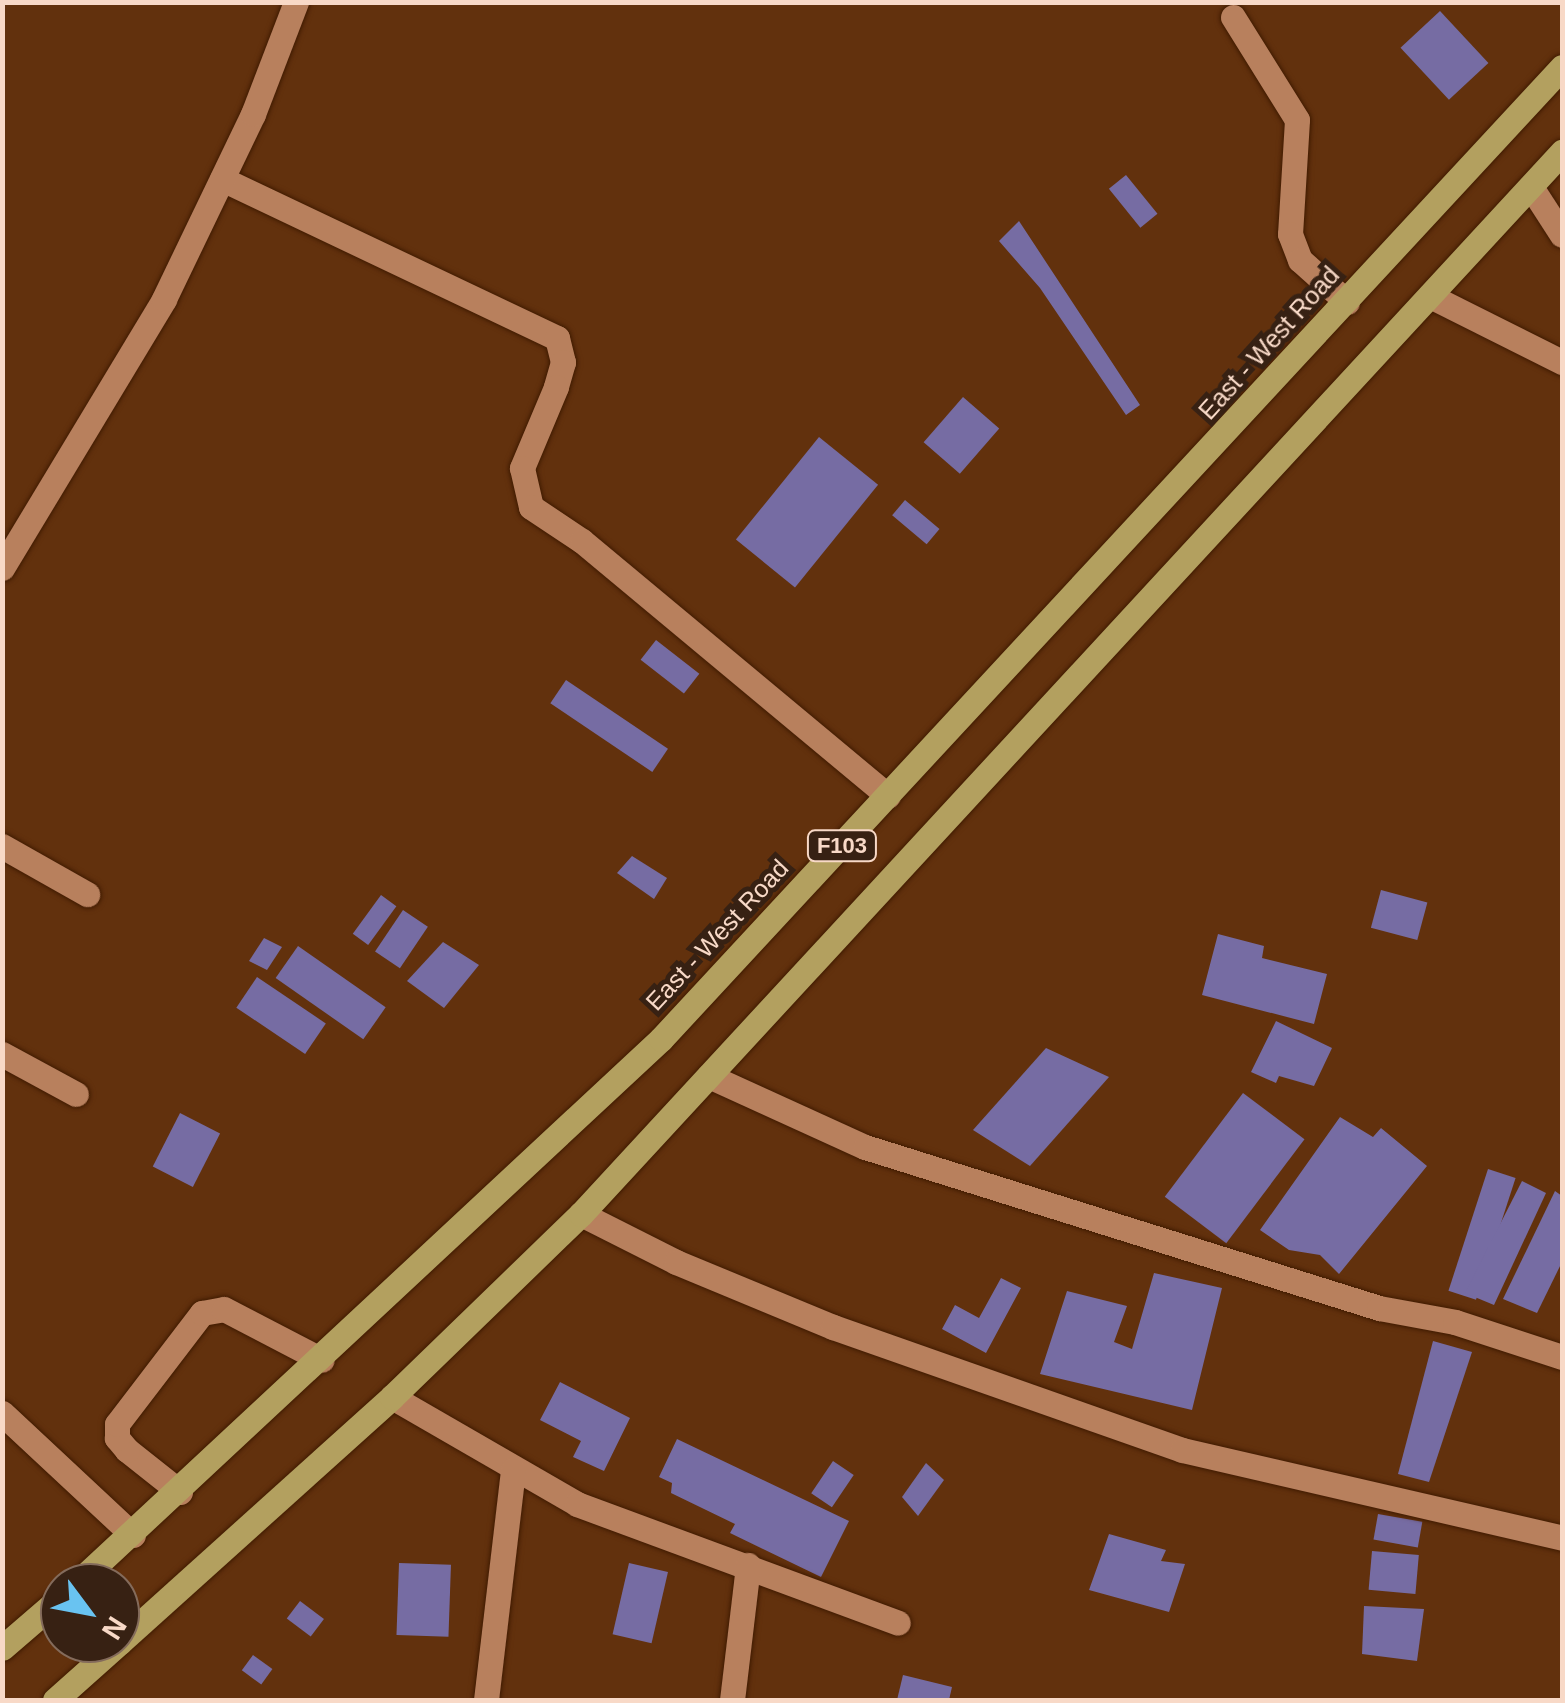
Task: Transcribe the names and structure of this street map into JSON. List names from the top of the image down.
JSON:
{
  "streets": {
    "main road": ["East - West Road", "F103"]
  },
  "north": "bottom right"
}
